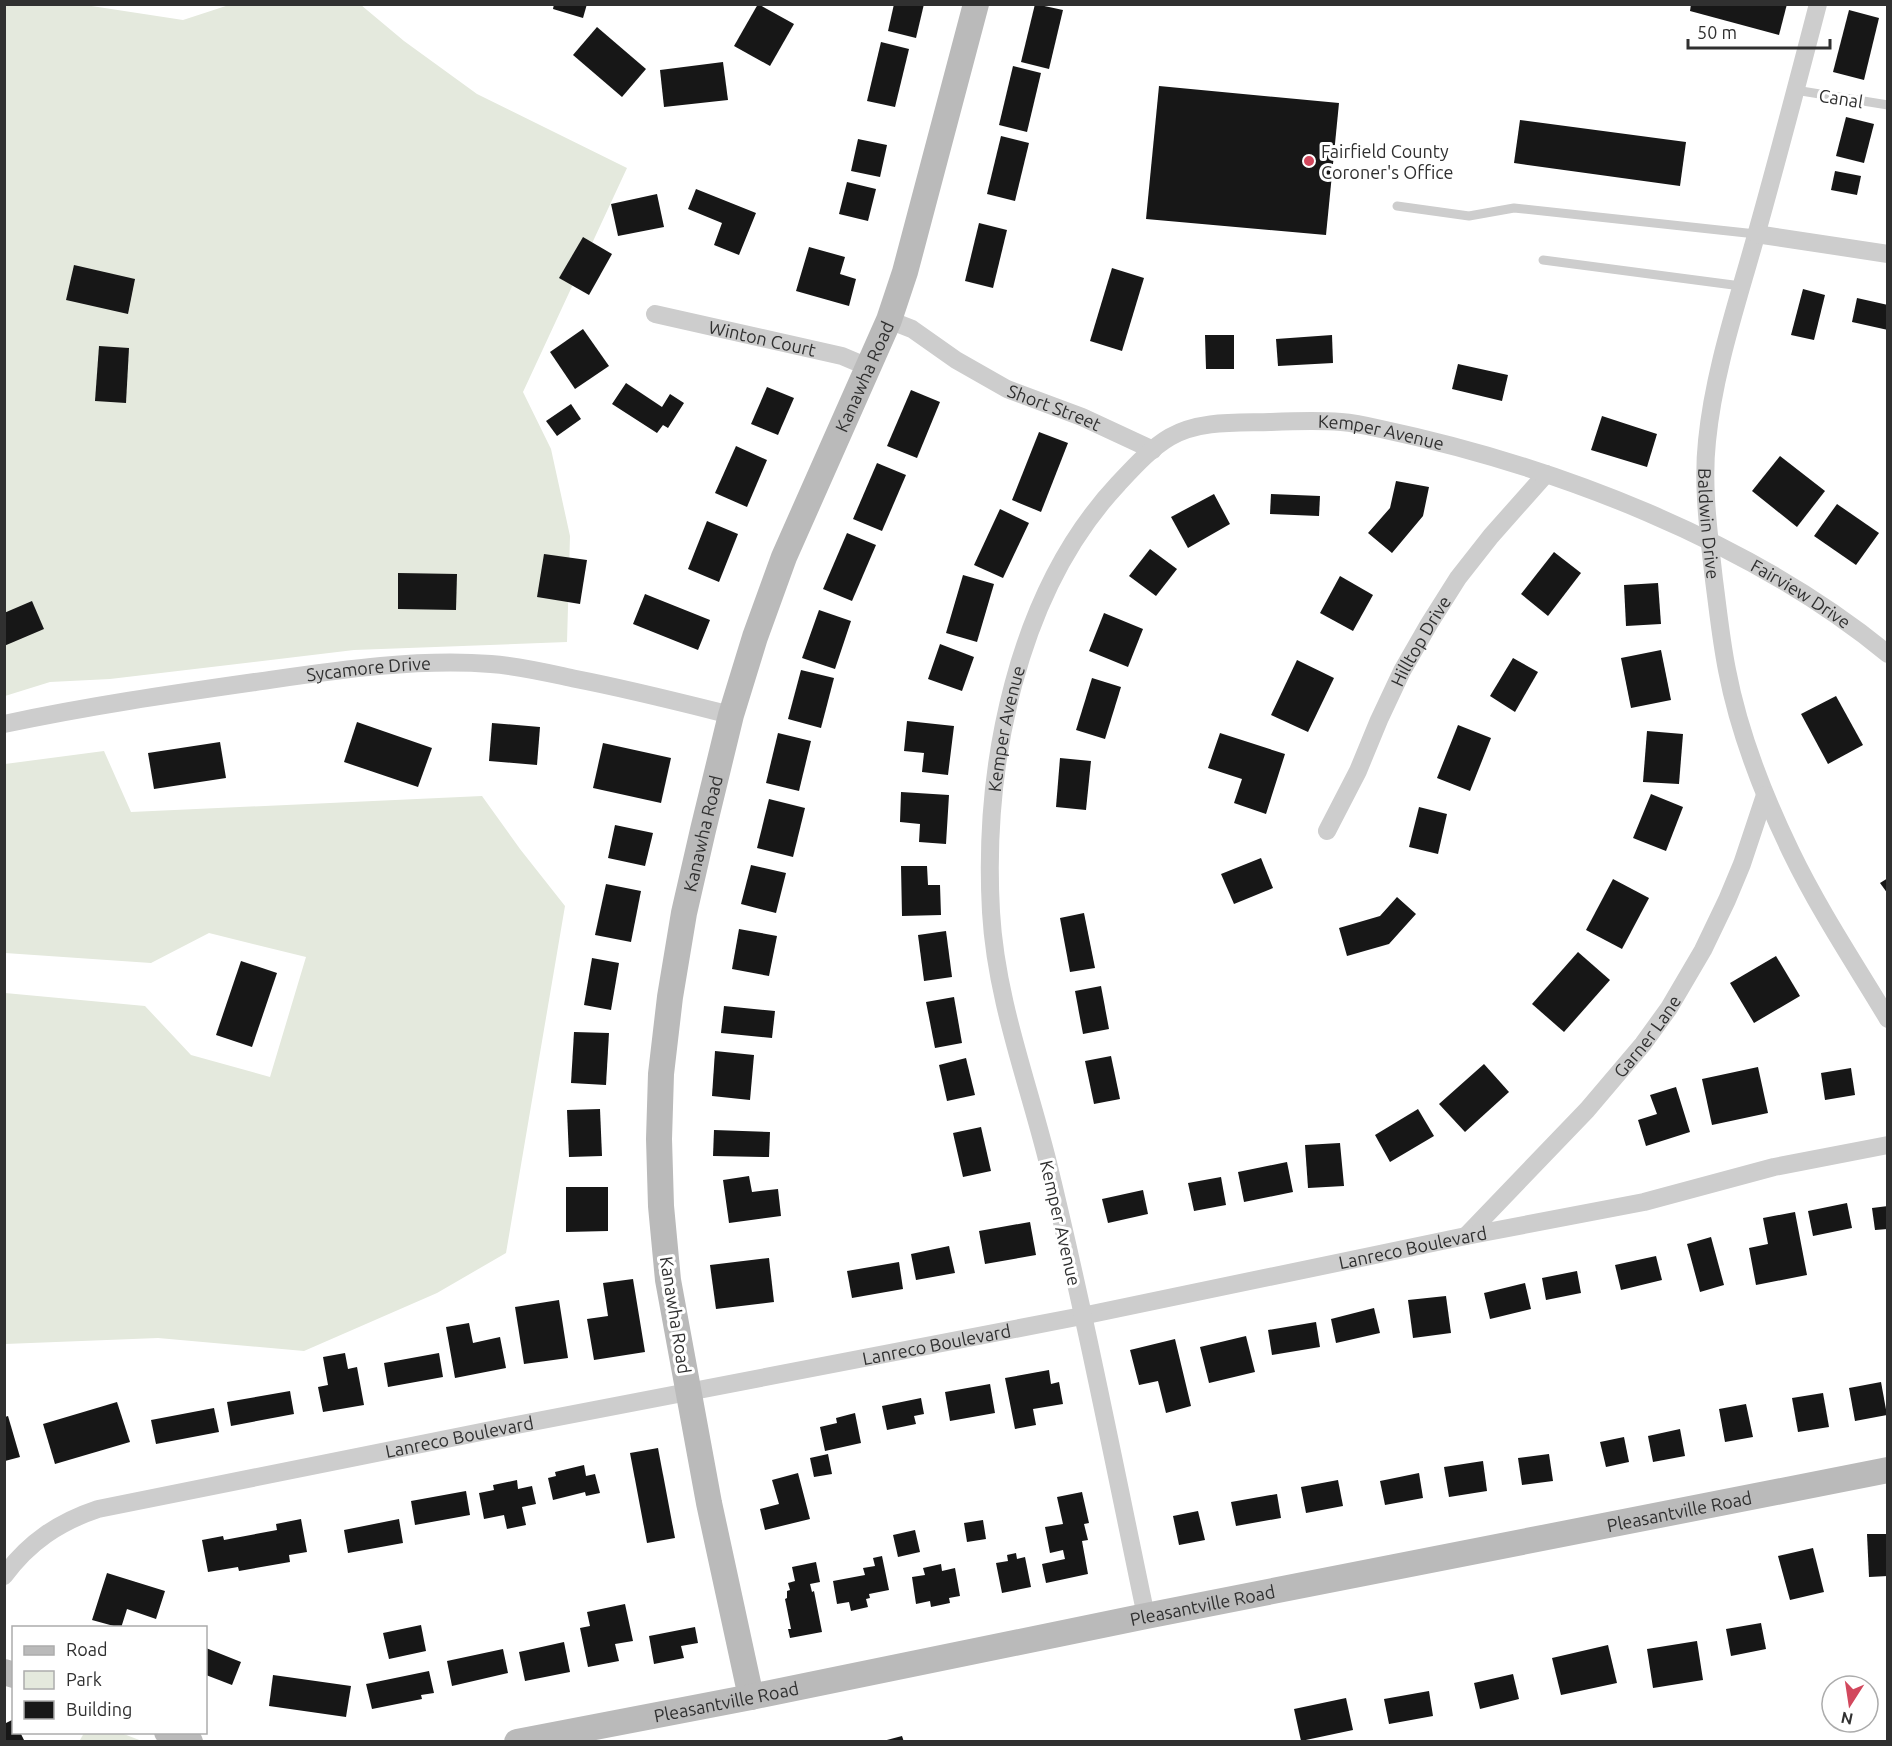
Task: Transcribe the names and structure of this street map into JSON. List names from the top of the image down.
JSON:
{
  "streets": {
    "street": [
      "Winton Court",
      "Kanawha Road",
      "Short Street",
      "Kemper Avenue",
      "Baldwin Drive",
      "Fairview Drive",
      "Hilltop Drive",
      "Sycamore Drive",
      "Garner Lane",
      "Lanreco Boulevard",
      "Pleasantville Road"
    ],
    "lane": ["Canal"]
  },
  "crossings": [
    ["Canal", "Baldwin Drive"],
    ["Winton Court", "Kanawha Road"],
    ["Kanawha Road", "Short Street"],
    ["Kanawha Road", "Sycamore Drive"],
    ["Kanawha Road", "Lanreco Boulevard"],
    ["Kanawha Road", "Pleasantville Road"],
    ["Short Street", "Kemper Avenue"],
    ["Kemper Avenue", "Baldwin Drive"],
    ["Kemper Avenue", "Fairview Drive"],
    ["Kemper Avenue", "Hilltop Drive"],
    ["Kemper Avenue", "Lanreco Boulevard"],
    ["Kemper Avenue", "Pleasantville Road"],
    ["Baldwin Drive", "Fairview Drive"],
    ["Baldwin Drive", "Garner Lane"],
    ["Garner Lane", "Lanreco Boulevard"]
  ],
  "places": ["Fairfield County Coroner's Office"],
  "legend": ["Road", "Park", "Building"],
  "scale_bar": "50 m",
  "north": "bottom"
}
